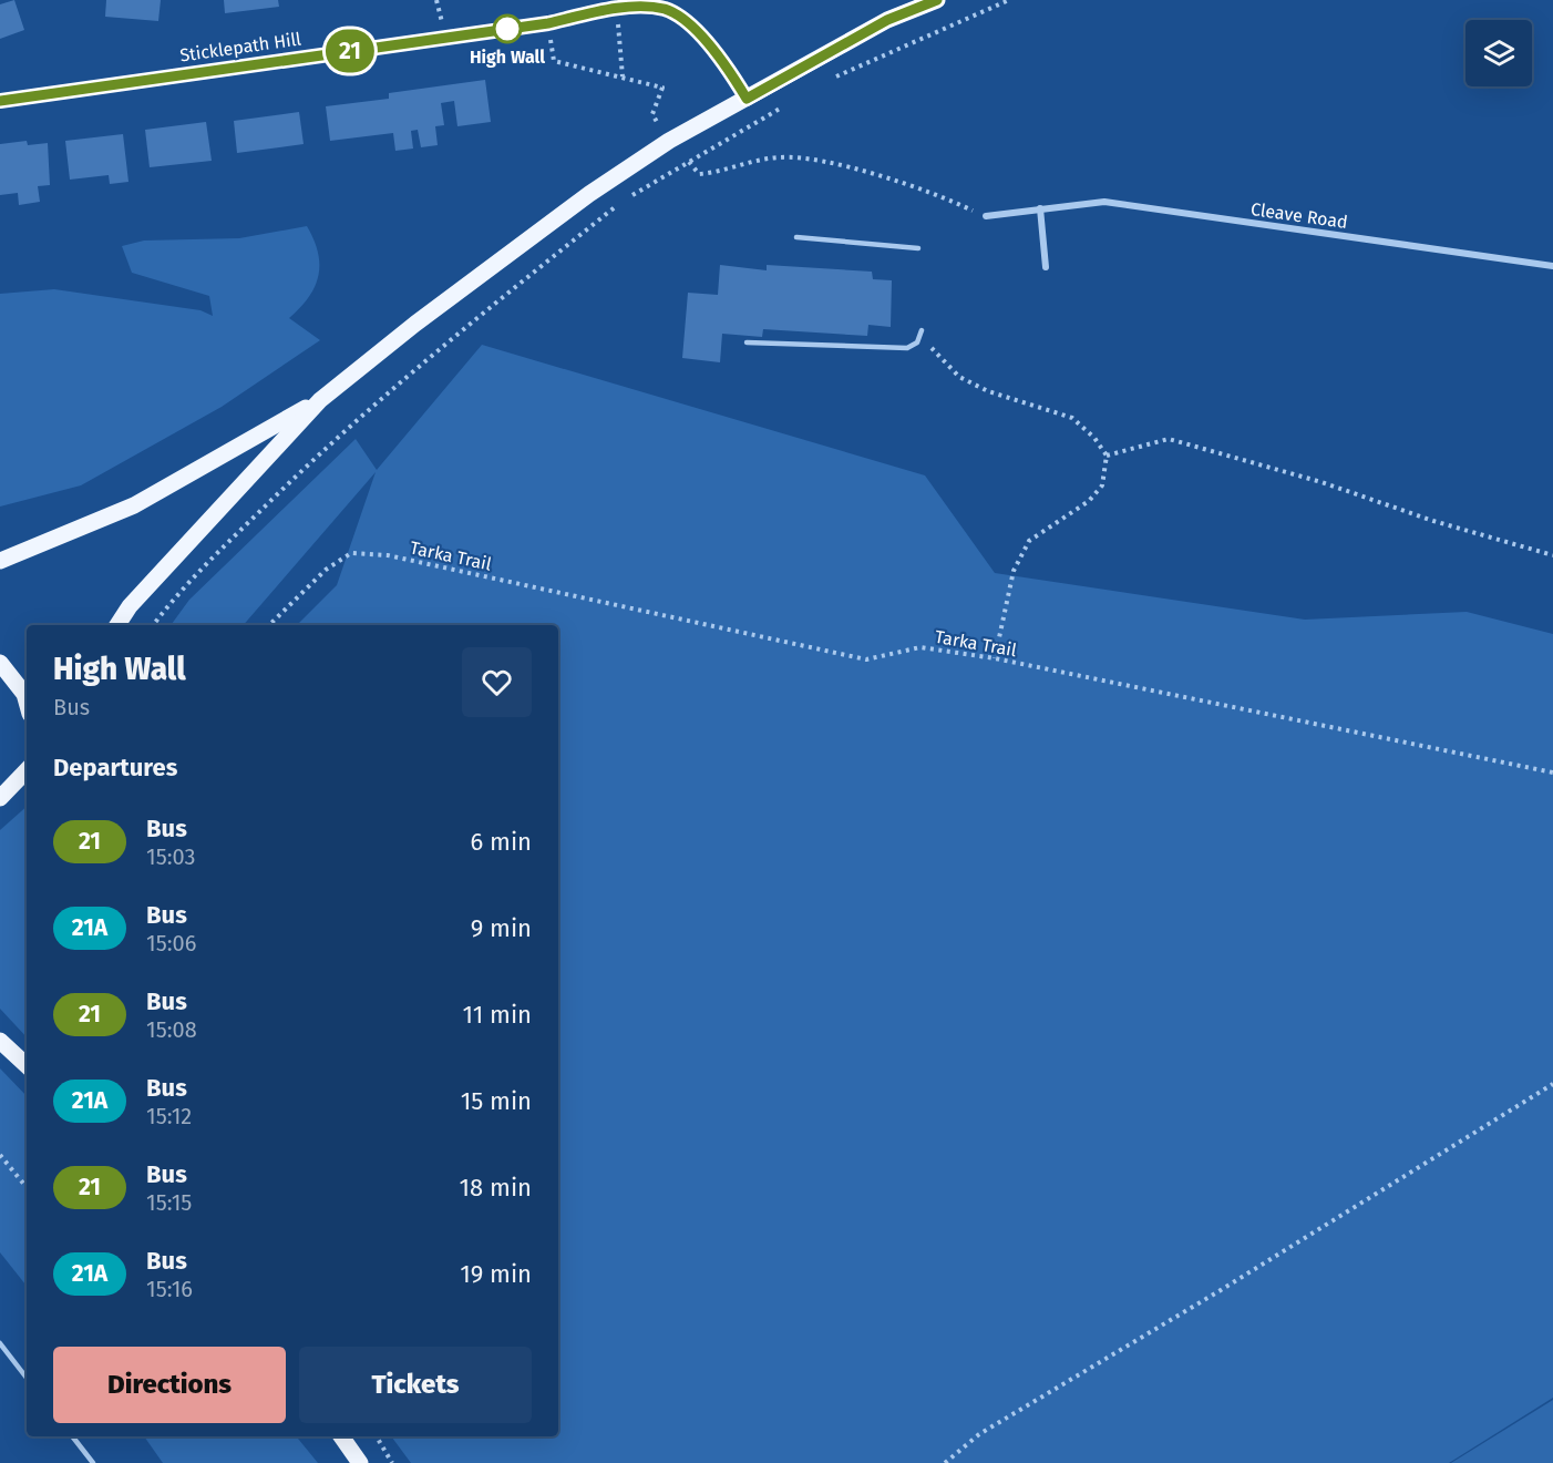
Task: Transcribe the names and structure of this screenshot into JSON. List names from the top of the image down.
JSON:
{
  "streets": {
    "street": ["Sticklepath Hill", "Cleave Road"],
    "path": ["Tarka Trail"]
  },
  "places": ["High Wall"],
  "lines": ["bus line 21"],
  "page": {
    "on_map": "21",
    "heading": [
      ["High Wall", "Bus"],
      "Departures"
    ],
    "list": [
      {
        "mark": "21",
        "name": "Bus",
        "note": "15:03",
        "value": "6 min"
      },
      {
        "mark": "21A",
        "name": "Bus",
        "note": "15:06",
        "value": "9 min"
      },
      {
        "mark": "21",
        "name": "Bus",
        "note": "15:08",
        "value": "11 min"
      },
      {
        "mark": "21A",
        "name": "Bus",
        "note": "15:12",
        "value": "15 min"
      },
      {
        "mark": "21",
        "name": "Bus",
        "note": "15:15",
        "value": "18 min"
      },
      {
        "mark": "21A",
        "name": "Bus",
        "note": "15:16",
        "value": "19 min"
      }
    ],
    "buttons": ["Directions", "Tickets"]
  }
}
